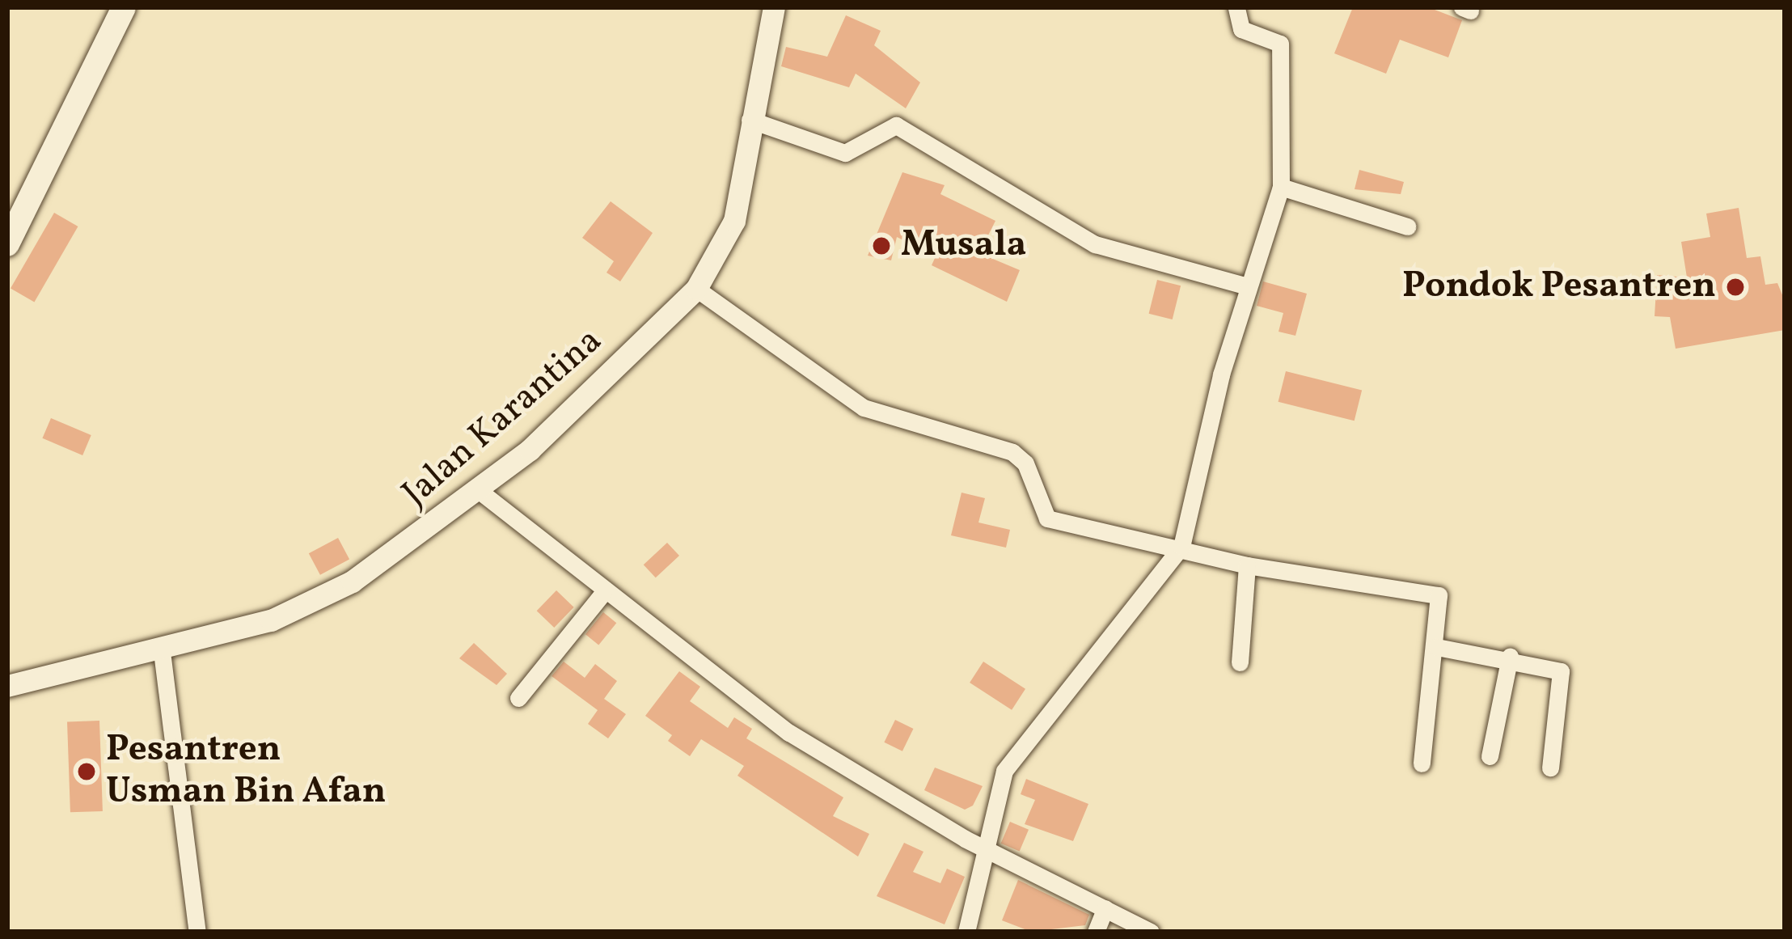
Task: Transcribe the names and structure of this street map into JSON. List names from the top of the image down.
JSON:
{
  "streets": {
    "street": ["Jalan Karantina"]
  },
  "places": ["Musala", "Pondok Pesantren", "Pesantren Usman Bin Afan"]
}
